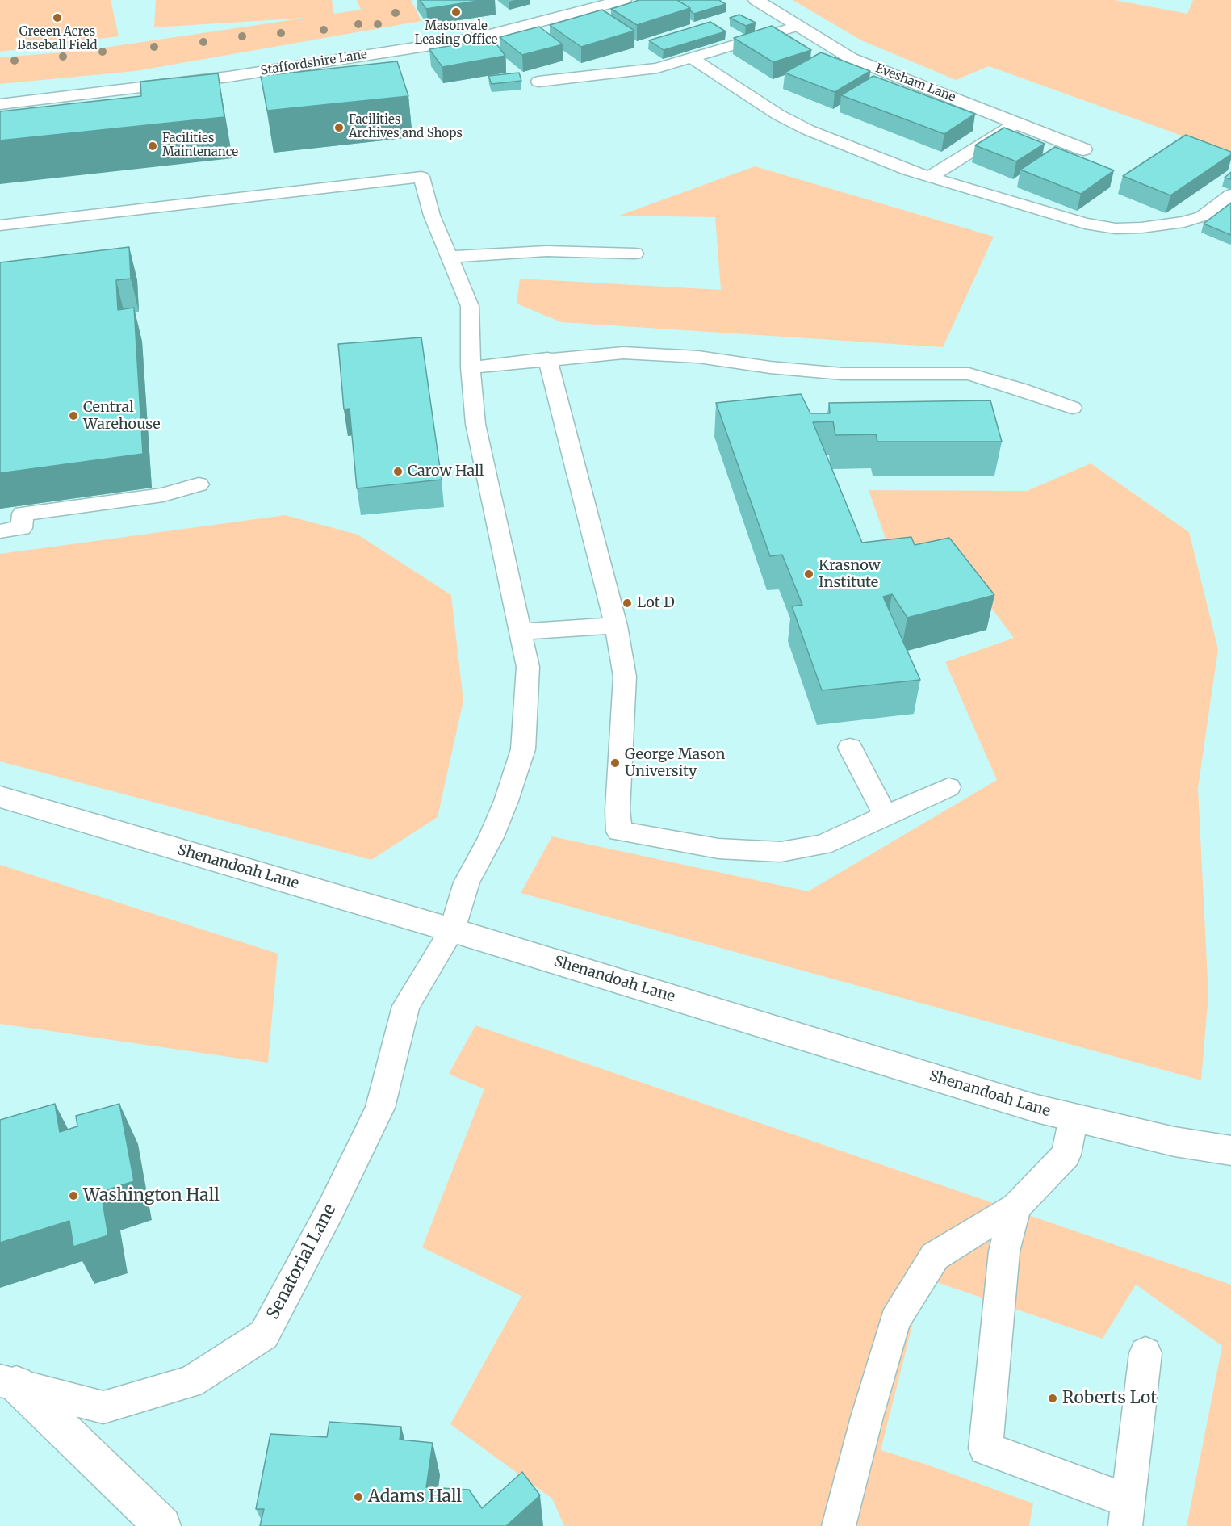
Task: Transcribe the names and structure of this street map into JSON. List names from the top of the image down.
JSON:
{
  "streets": {
    "street": ["Staffordshire Lane", "Evesham Lane", "Shenandoah Lane"],
    "lane": ["Senatorial Lane"]
  },
  "crossings": [
    ["Shenandoah Lane", "Senatorial Lane"]
  ],
  "places": [
    "Masonvale Leasing Office",
    "Greeen Acres Baseball Field",
    "Facilities Archives and Shops",
    "Facilities Maintenance",
    "Central Warehouse",
    "Carow Hall",
    "Krasnow Institute",
    "Lot D",
    "George Mason University",
    "Washington Hall",
    "Roberts Lot",
    "Adams Hall"
  ]
}
